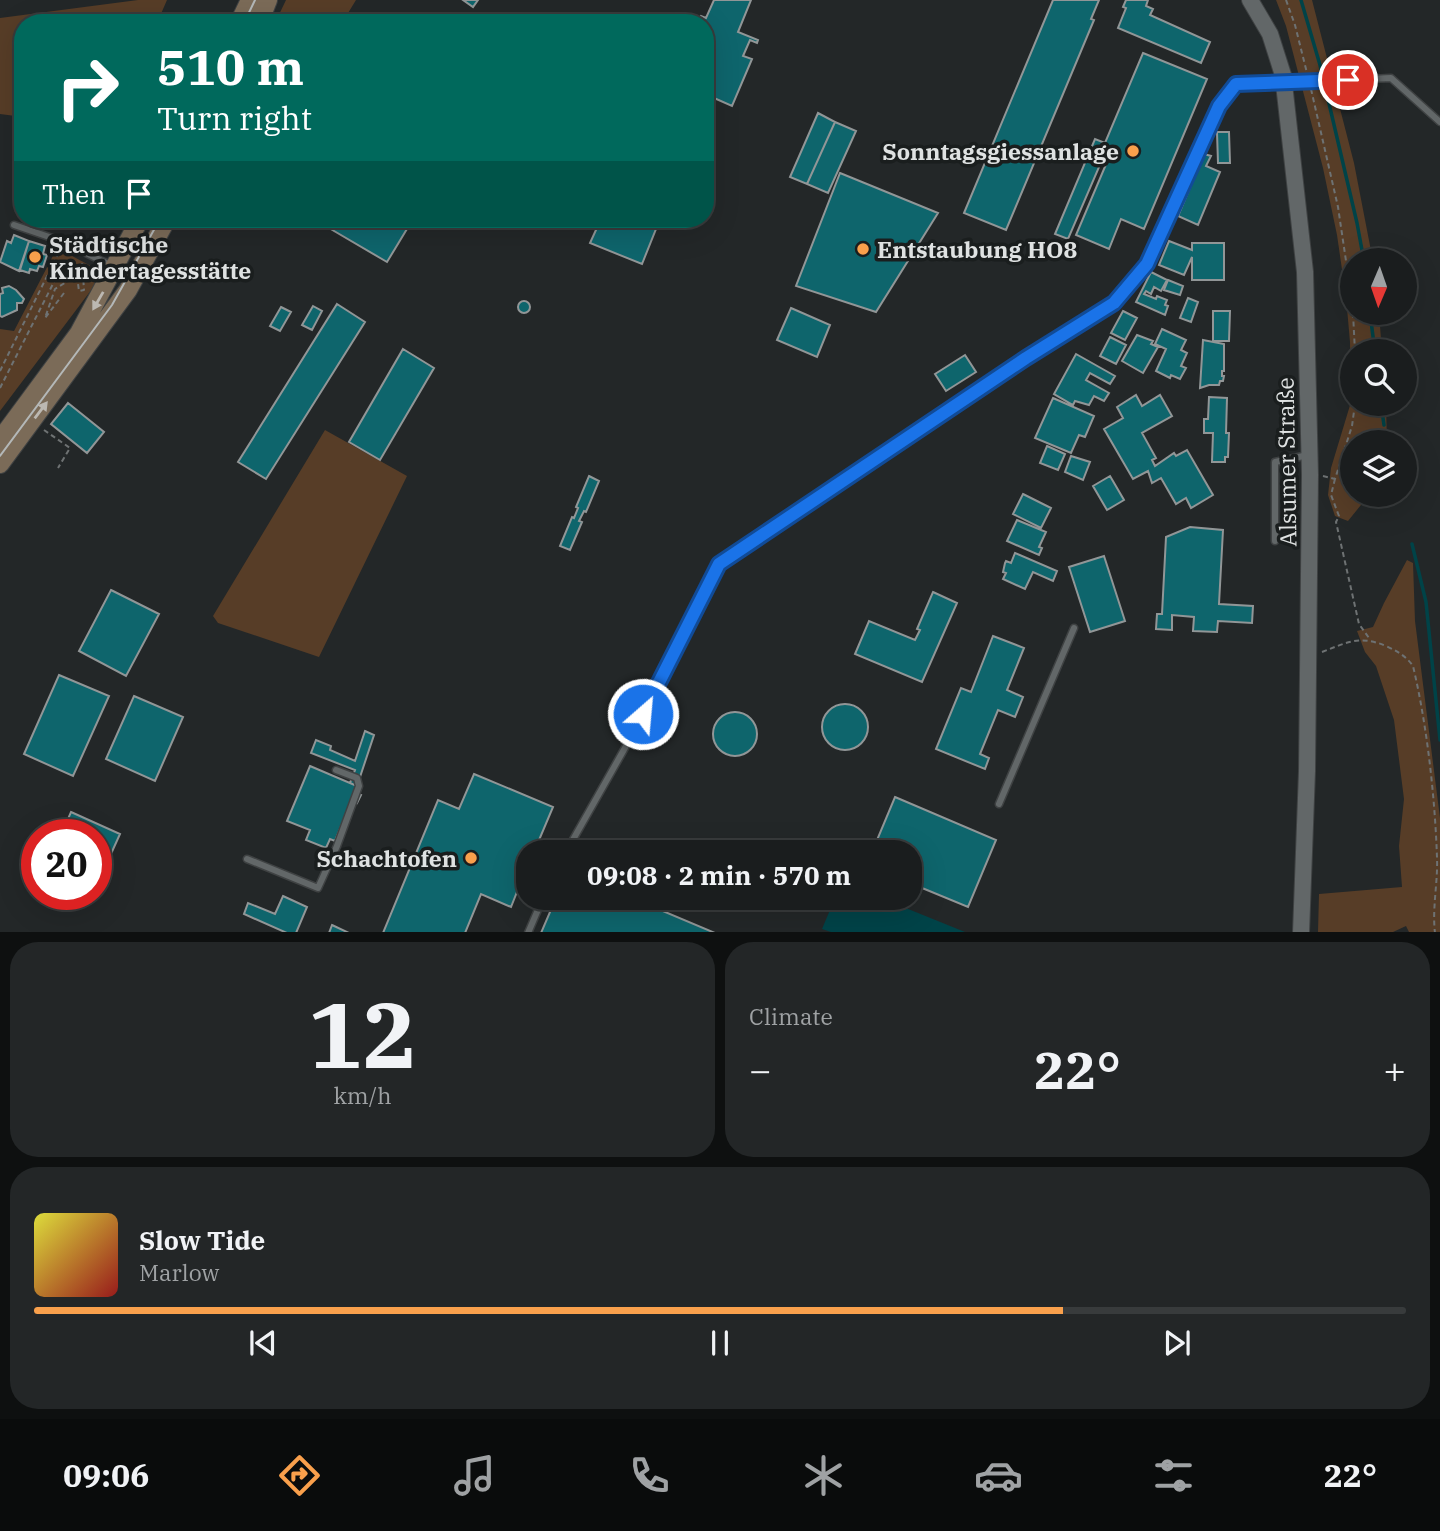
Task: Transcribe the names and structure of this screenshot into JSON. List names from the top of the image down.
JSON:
{
  "streets": {
    "street": ["Alsumer Straße"]
  },
  "places": [
    "Sonntagsgiessanlage",
    "Entstaubung HO8",
    "Städtische Kindertagesstätte",
    "Schachtofen"
  ],
  "north": "bottom",
  "page": {
    "turn": ["510 m", "Turn right"],
    "then": "Then",
    "limit": "20",
    "trip": "09:08 · 2 min · 570 m",
    "tile": [
      ["12", "km/h"],
      "Climate"
    ],
    "heat": ["−", "22°", "+"],
    "song": ["Slow Tide", "Marlow"],
    "tabs": ["09:06", "22°"]
  }
}
